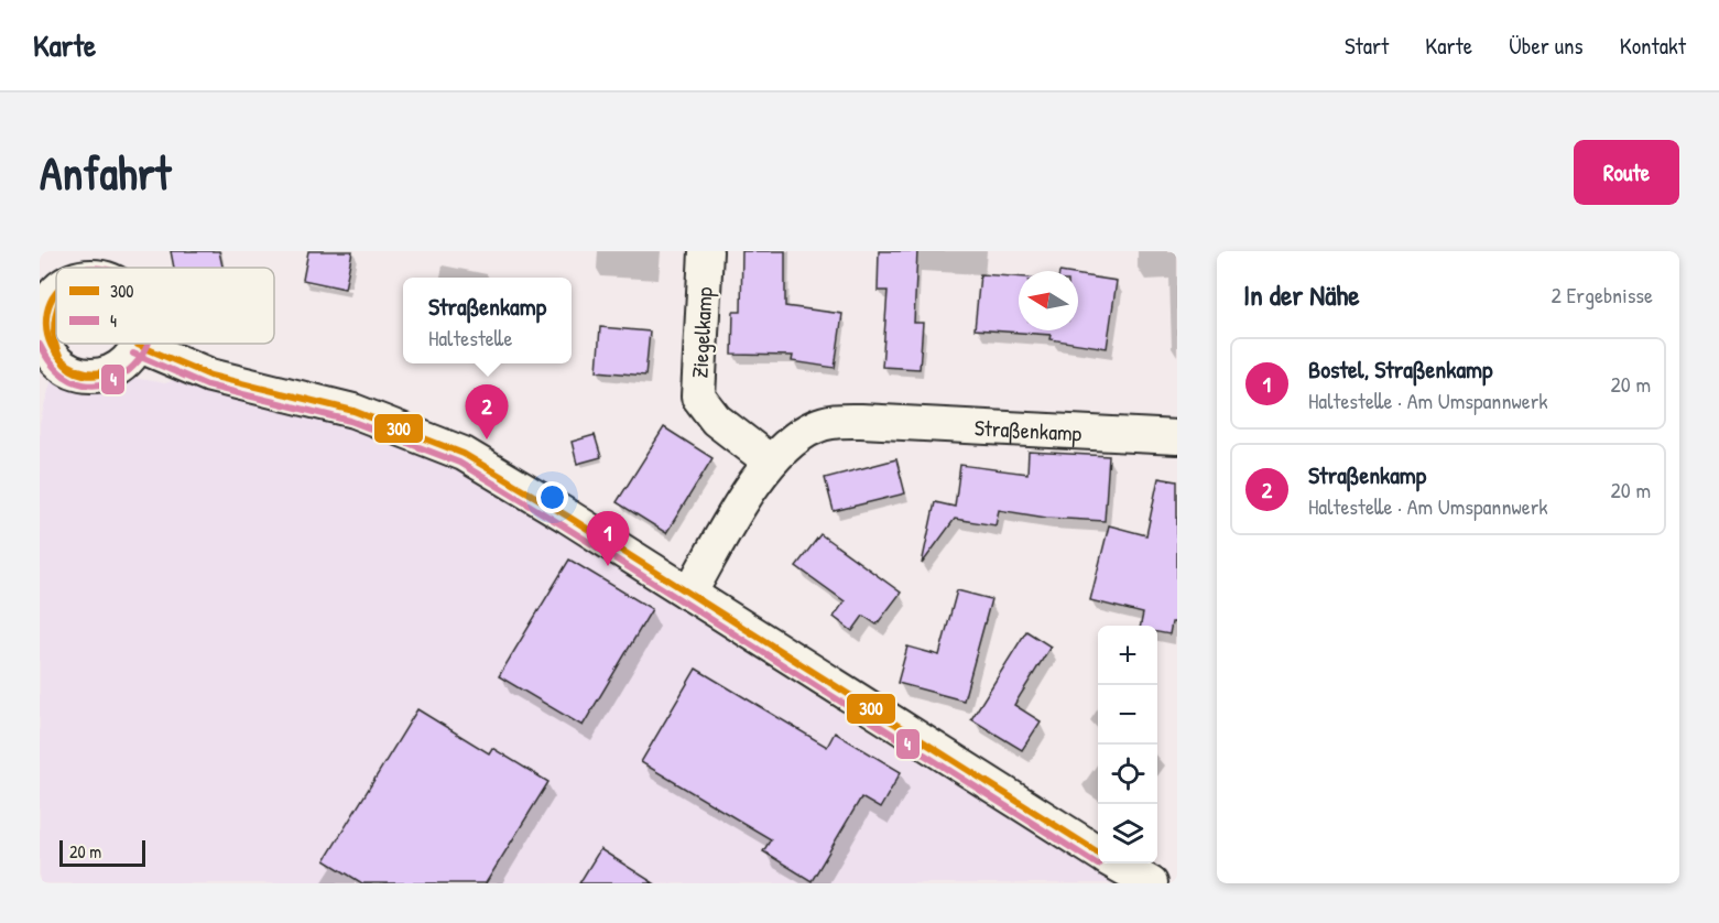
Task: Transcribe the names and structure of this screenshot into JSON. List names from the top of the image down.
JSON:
{
  "streets": {
    "street": ["Ziegelkamp", "Straßenkamp"]
  },
  "crossings": [
    ["Ziegelkamp", "Straßenkamp"]
  ],
  "lines": ["transit line 300", "transit line 4"],
  "legend": ["300", "4"],
  "scale_bar": "20 m",
  "north": "left",
  "page": {
    "header": "Karte",
    "nav": [
      "Start",
      "Karte",
      "Über uns",
      "Kontakt"
    ],
    "buttons": "Route",
    "title": "Anfahrt",
    "heading": ["In der Nähe", "2 Ergebnisse"],
    "popup": ["Straßenkamp", "Haltestelle"],
    "list": [
      {
        "mark": "1",
        "name": "Bostel, Straßenkamp",
        "note": "Haltestelle · Am Umspannwerk",
        "value": "20 m"
      },
      {
        "mark": "2",
        "name": "Straßenkamp",
        "note": "Haltestelle · Am Umspannwerk",
        "value": "20 m"
      }
    ],
    "pins": ["2", "1"],
    "map_buttons": ["+", "−"],
    "scale": "20 m"
  }
}
